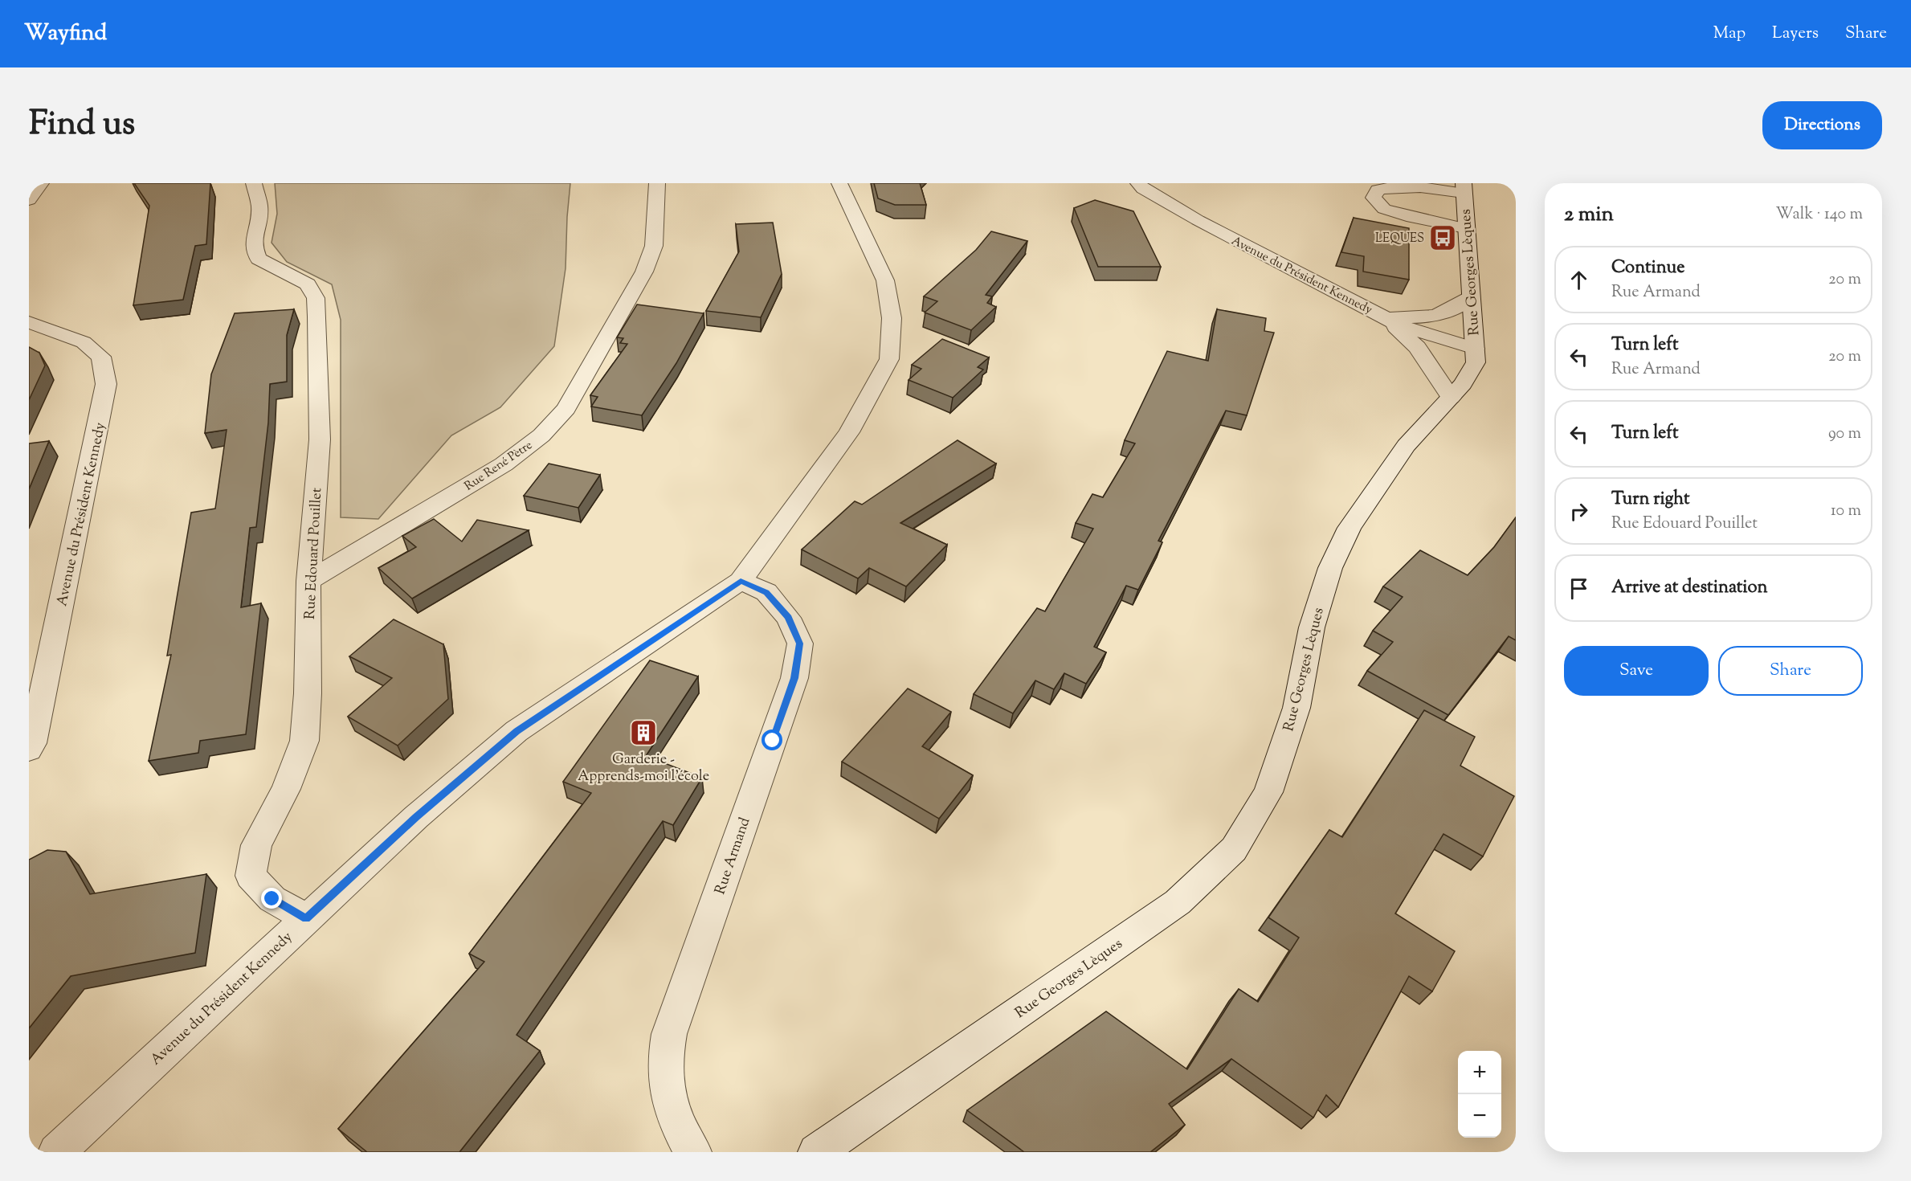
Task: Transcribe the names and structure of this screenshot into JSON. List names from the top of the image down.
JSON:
{
  "streets": {
    "street": [
      "Rue Georges Lèques",
      "Avenue du Président Kennedy",
      "Rue René Pètre",
      "Rue Edouard Pouillet",
      "Rue Armand"
    ]
  },
  "crossings": [
    ["Rue Georges Lèques", "Avenue du Président Kennedy"],
    ["Avenue du Président Kennedy", "Rue Edouard Pouillet"],
    ["Avenue du Président Kennedy", "Rue Armand"],
    ["Rue René Pètre", "Rue Edouard Pouillet"]
  ],
  "places": {
    "bus stop": ["LEQUES"],
    "building": ["Garderie - Apprends-moi l'école"]
  },
  "page": {
    "header": "Wayfind",
    "nav": ["Map", "Layers", "Share"],
    "title": "Find us",
    "buttons": [
      "Directions",
      ["Save", "Share"]
    ],
    "heading": ["2 min", "Walk · 140 m"],
    "list": [
      ["Continue", "Rue Armand", "20 m"],
      ["Turn left", "Rue Armand", "20 m"],
      ["Turn left", "90 m"],
      ["Turn right", "Rue Edouard Pouillet", "10 m"],
      "Arrive at destination"
    ],
    "map_buttons": ["+", "−"]
  }
}
